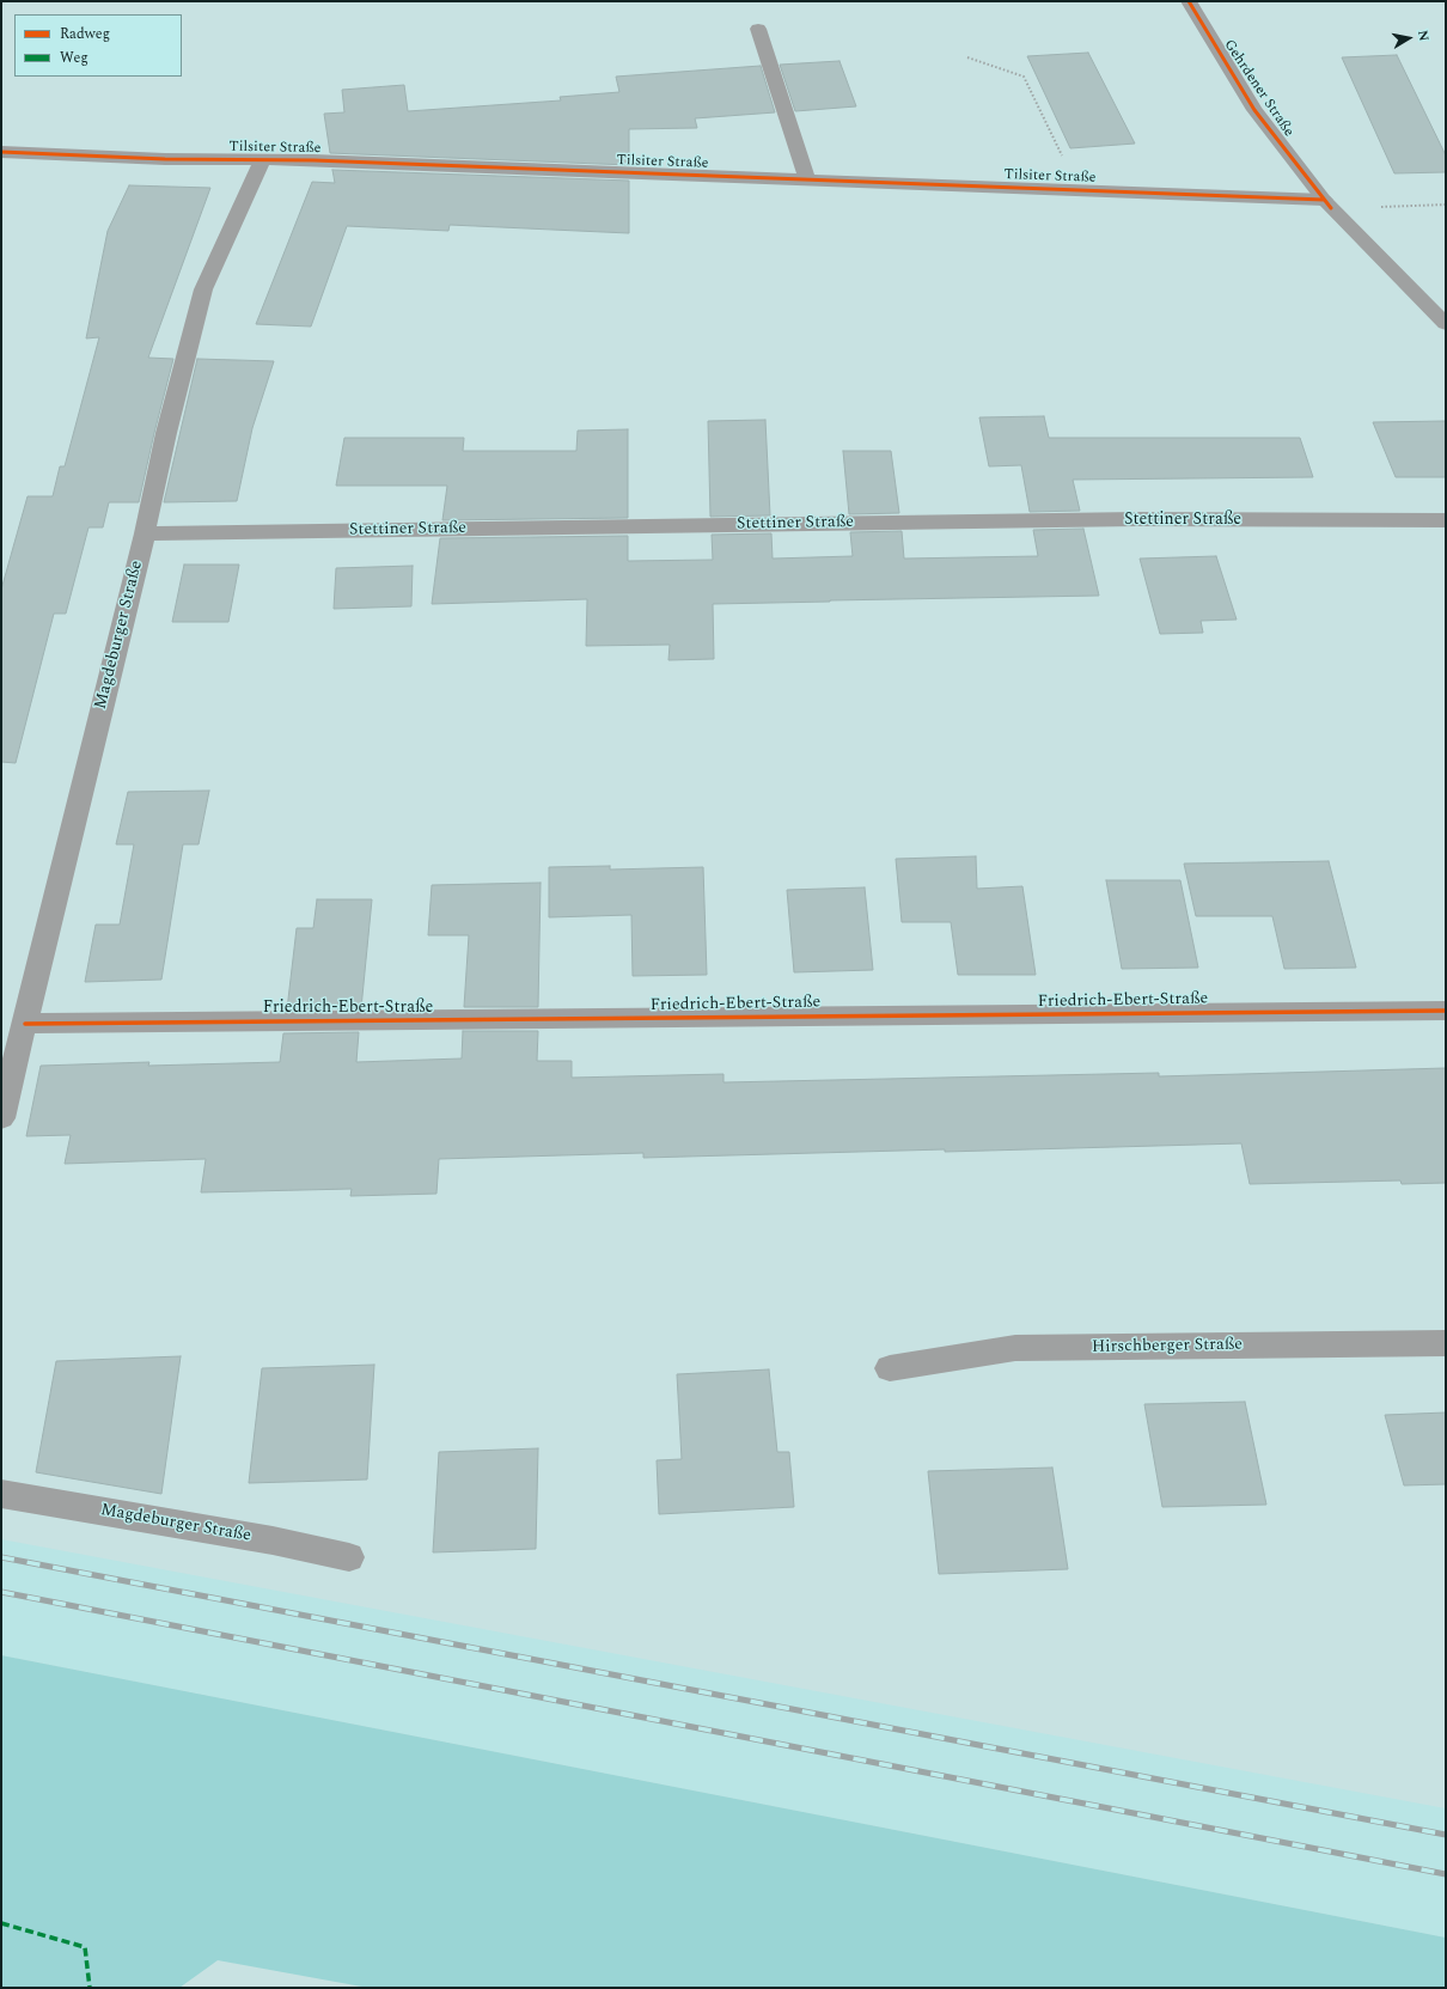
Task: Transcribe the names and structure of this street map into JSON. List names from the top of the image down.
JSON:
{
  "streets": {
    "street": [
      "Gehrdener Straße",
      "Tilsiter Straße",
      "Stettiner Straße",
      "Magdeburger Straße",
      "Friedrich-Ebert-Straße",
      "Hirschberger Straße"
    ]
  },
  "crossings": [
    ["Gehrdener Straße", "Tilsiter Straße"],
    ["Tilsiter Straße", "Magdeburger Straße"],
    ["Stettiner Straße", "Magdeburger Straße"],
    ["Magdeburger Straße", "Friedrich-Ebert-Straße"]
  ],
  "legend": ["Radweg", "Weg"],
  "north": "right"
}
